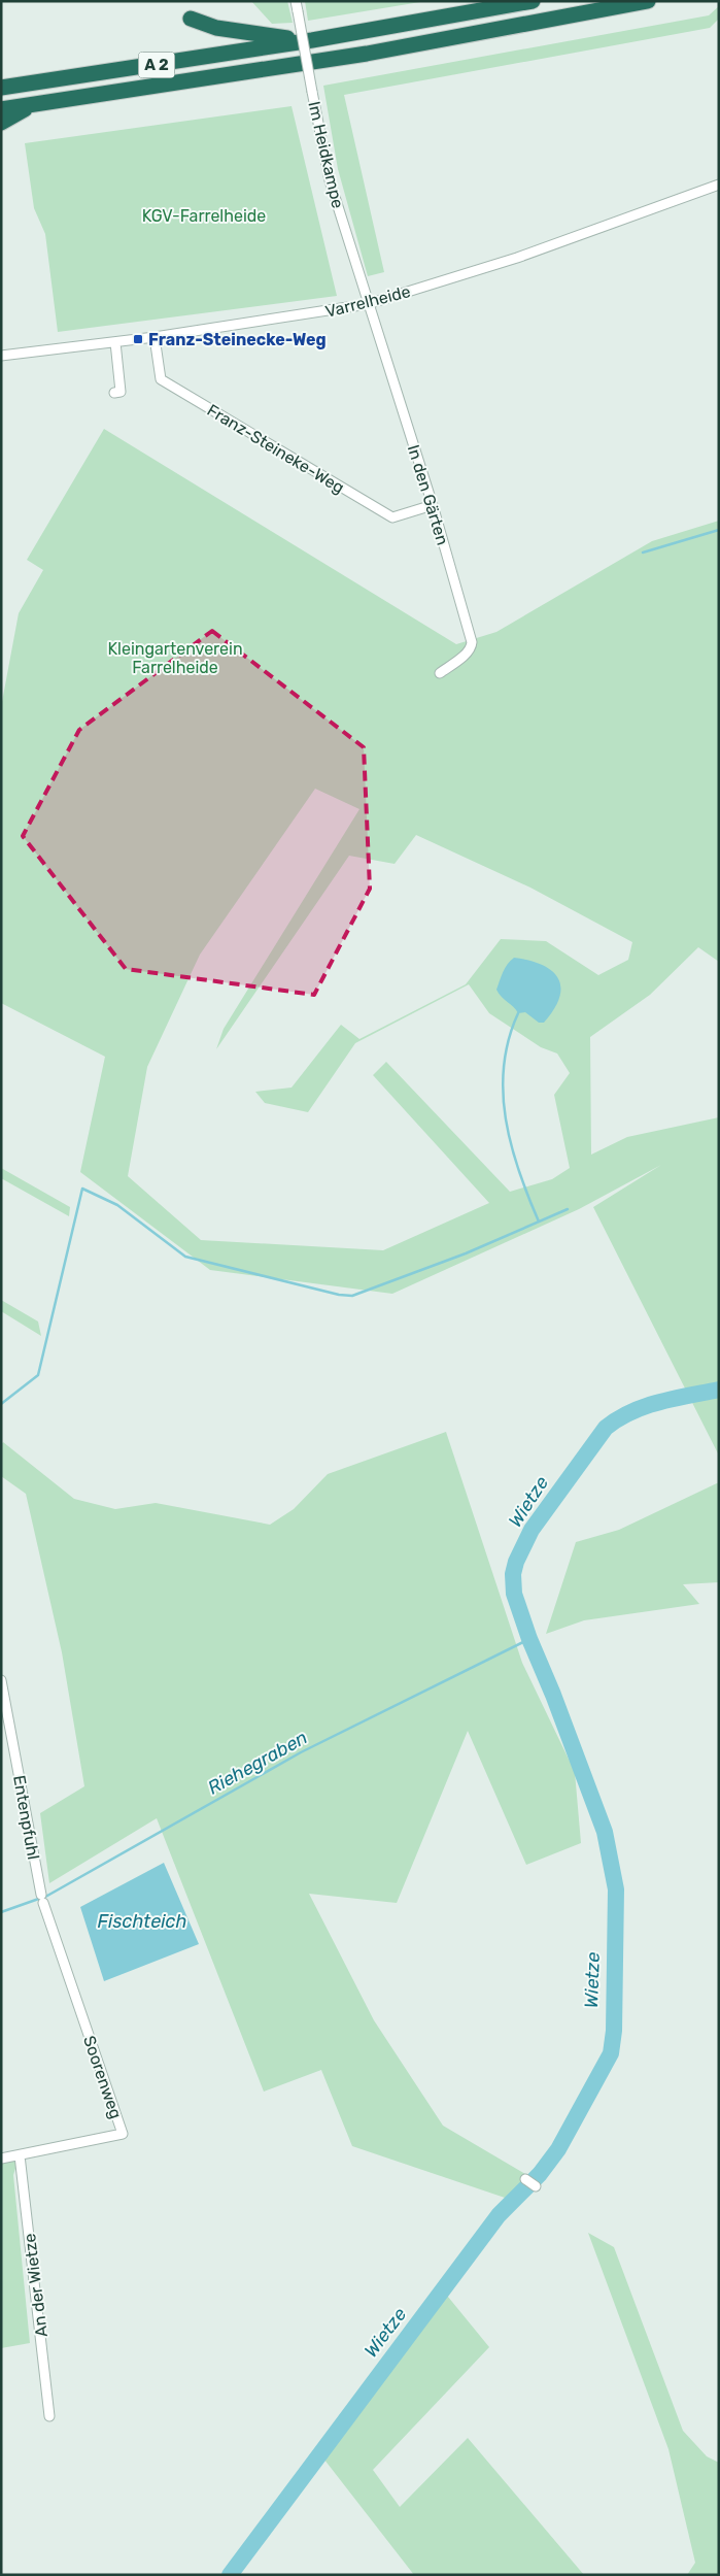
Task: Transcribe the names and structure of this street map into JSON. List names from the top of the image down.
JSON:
{
  "streets": {
    "highway": ["A 2"],
    "street": [
      "Im Heidkampe",
      "Varrelheide",
      "Franz-Steineke-Weg",
      "In den Gärten",
      "Entenpfuhl",
      "Soorenweg",
      "An der Wietze"
    ]
  },
  "crossings": [
    ["Im Heidkampe", "Varrelheide"],
    ["Im Heidkampe", "In den Gärten"],
    ["Varrelheide", "Franz-Steineke-Weg"],
    ["Varrelheide", "In den Gärten"],
    ["Franz-Steineke-Weg", "In den Gärten"],
    ["Entenpfuhl", "Soorenweg"],
    ["Soorenweg", "An der Wietze"]
  ],
  "water": ["Wietze", "Riehegraben", "Fischteich"],
  "parks": ["KGV-Farrelheide", "Kleingartenverein Farrelheide"],
  "places": {
    "transit": ["Franz-Steinecke-Weg"]
  }
}
